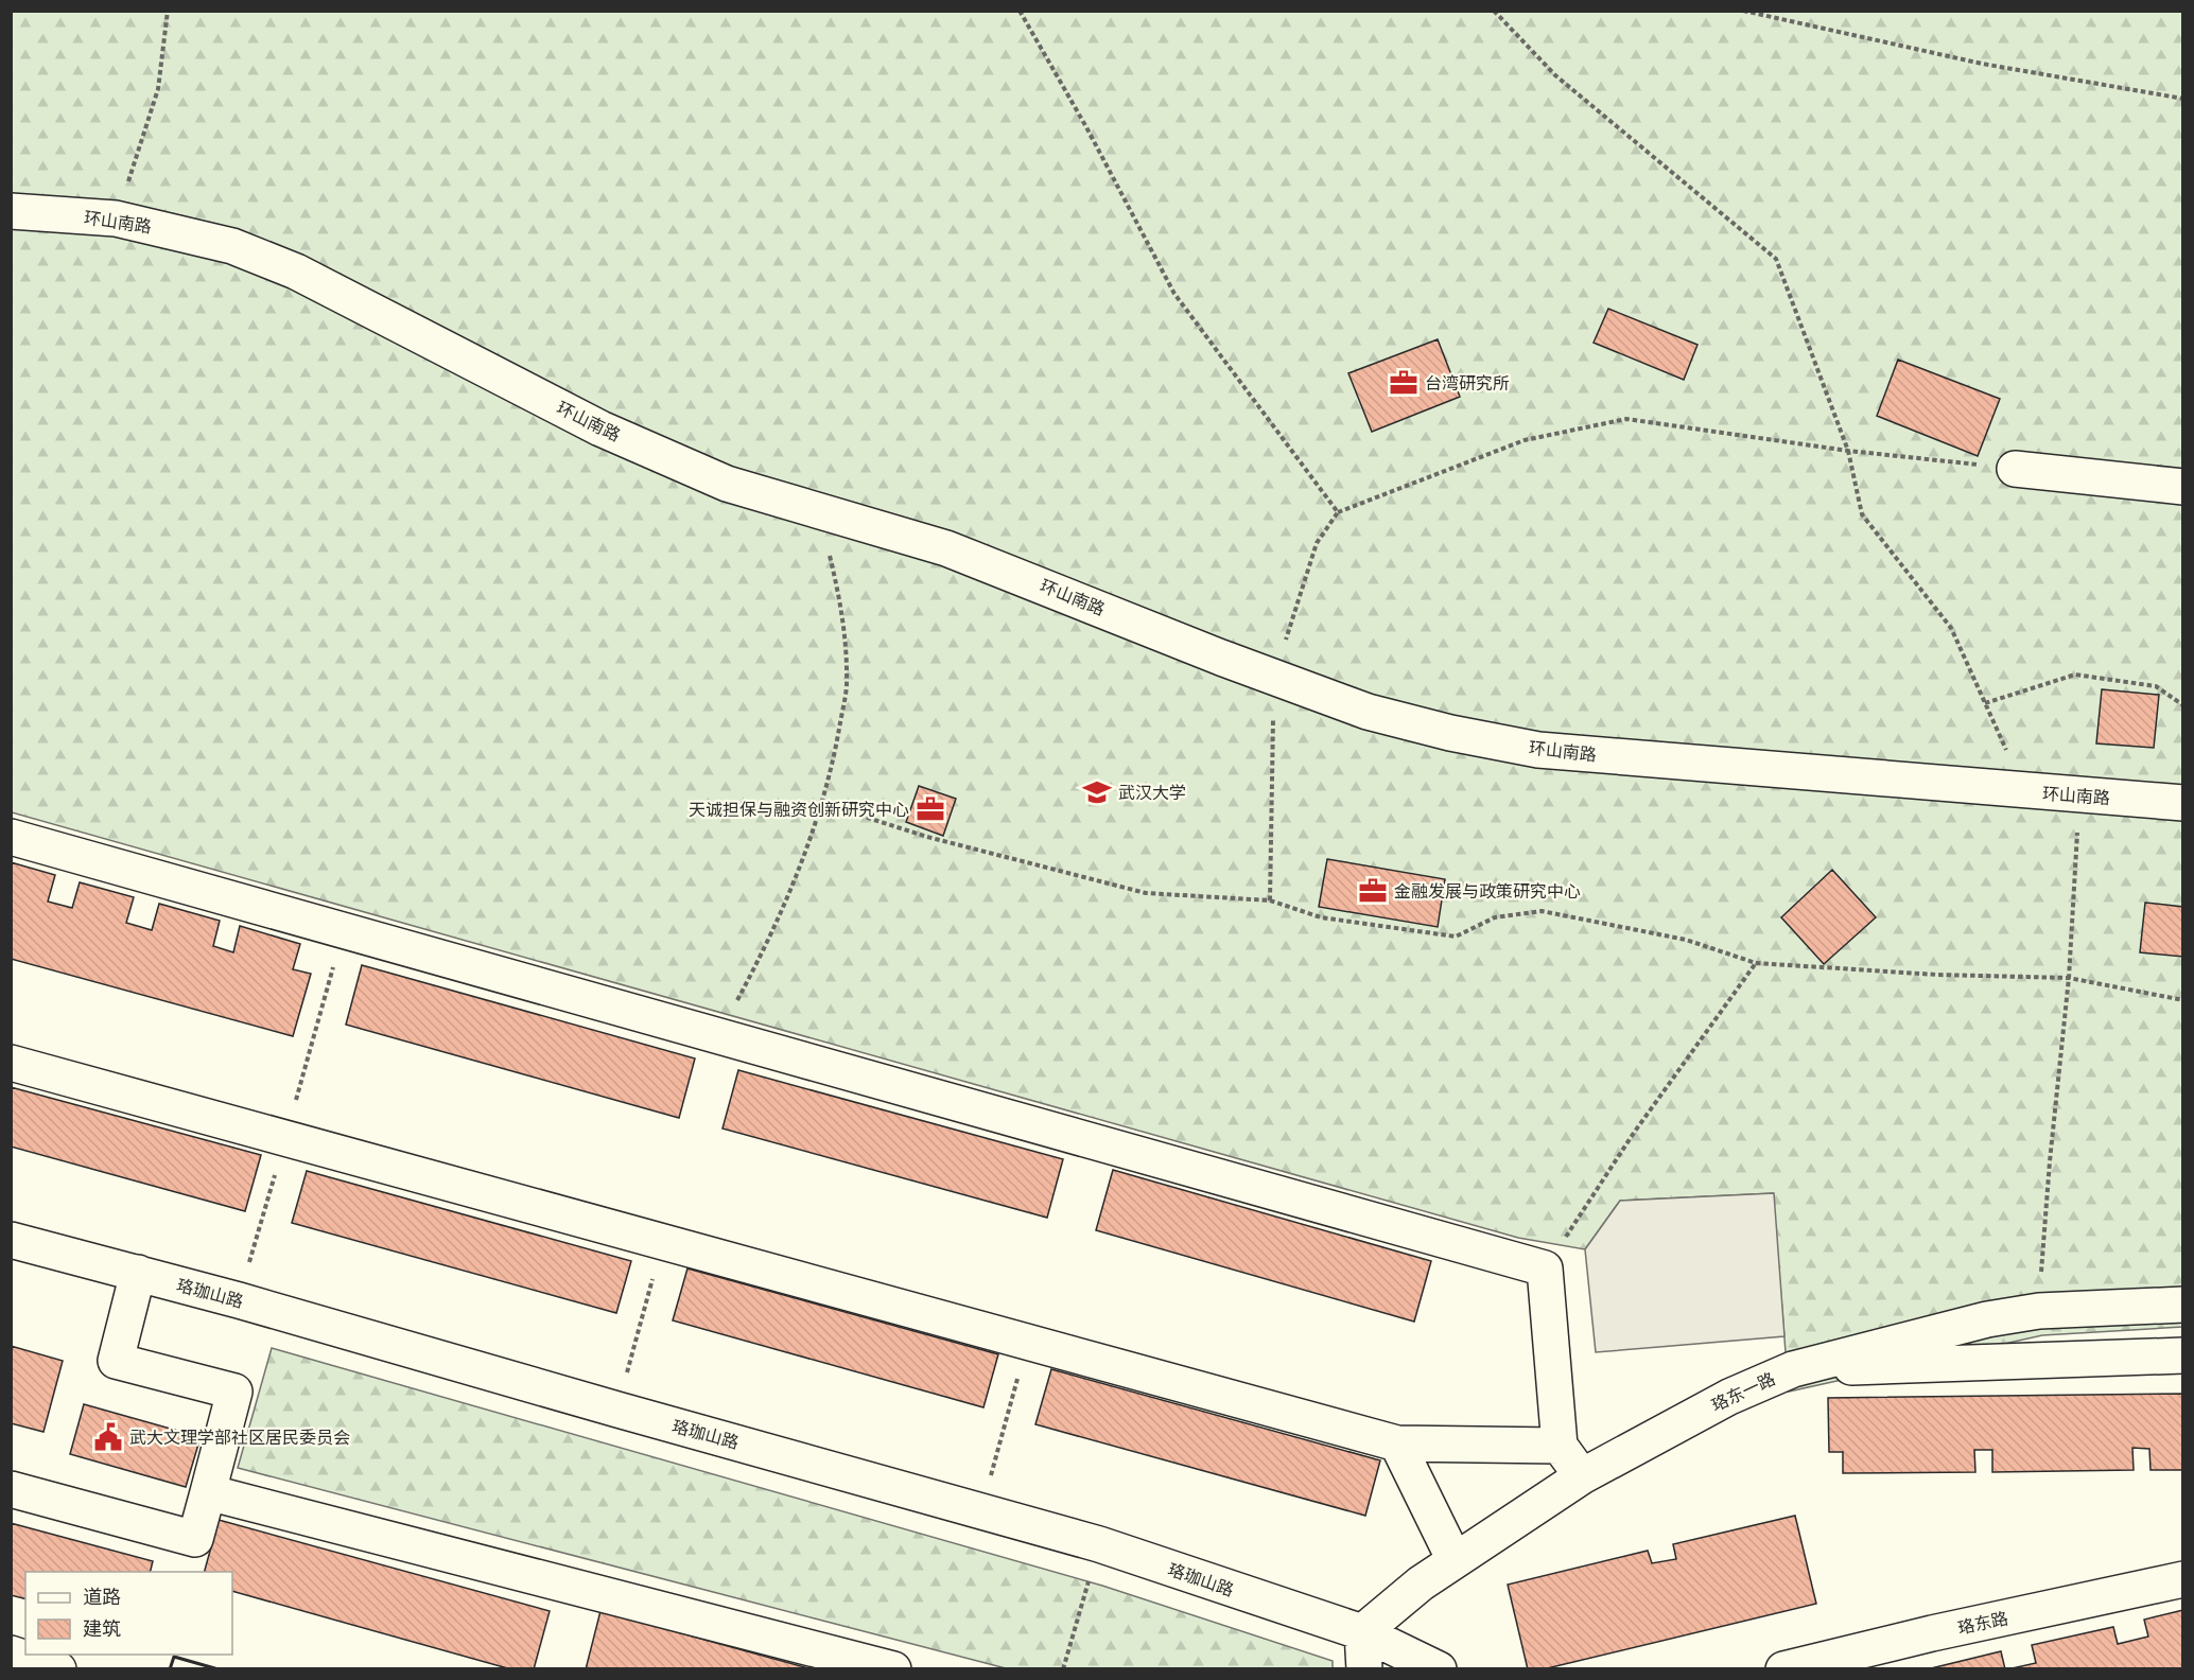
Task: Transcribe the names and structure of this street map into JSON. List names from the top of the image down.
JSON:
{
  "streets": {
    "street": [
      "环山南路",
      "珞珈山路",
      "珞东一路",
      "珞东路"
    ]
  },
  "crossings": [
    ["珞珈山路", "珞东一路"]
  ],
  "places": {
    "office": ["台湾研究所", "天诚担保与融资创新研究中心", "金融发展与政策研究中心"],
    "school or university": ["武汉大学"],
    "public building": ["武大文理学部社区居民委员会"]
  },
  "legend": ["道路", "建筑"]
}
